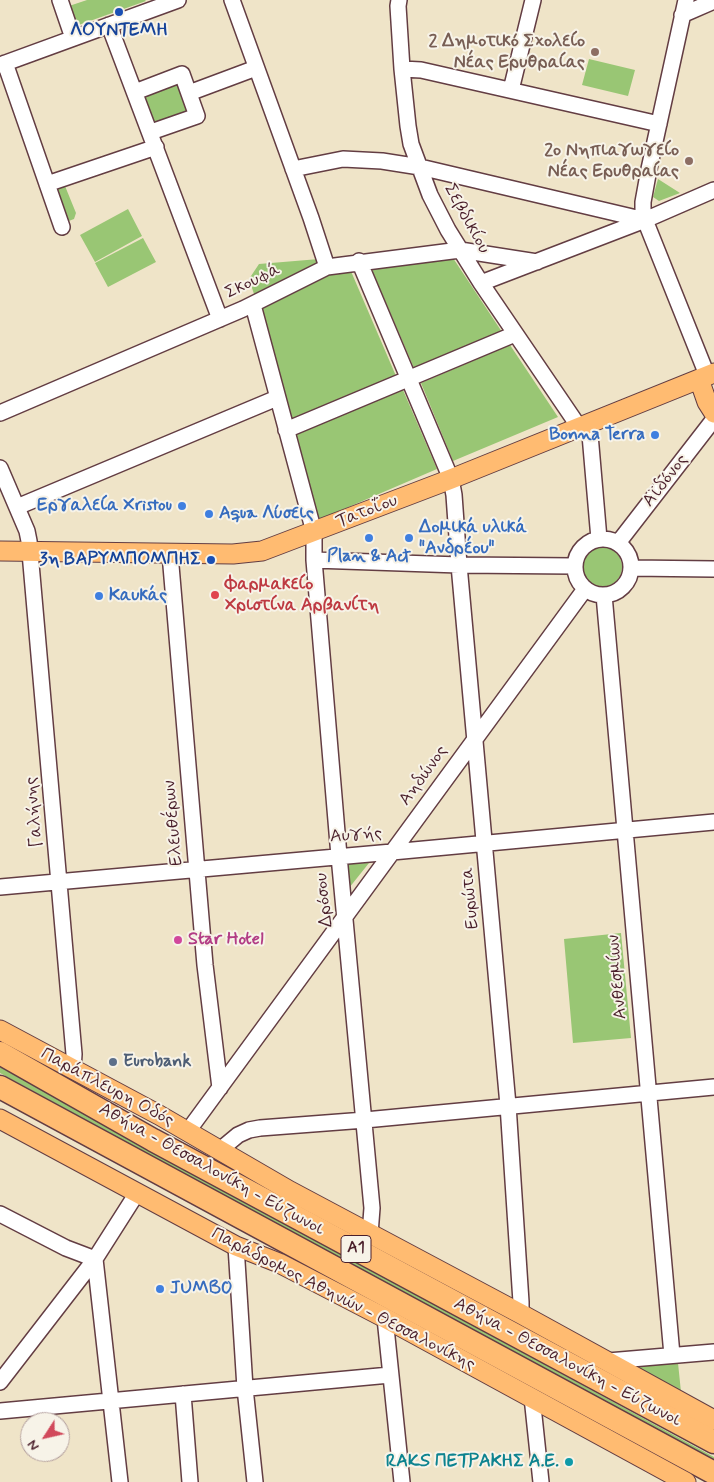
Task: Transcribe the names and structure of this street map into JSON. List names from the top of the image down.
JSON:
{
  "streets": {
    "highway": ["Αθήνα - Θεσσαλονίκη - Εύζωνοι", "Α1"],
    "main road": ["Τατοΐου", "Παράπλευρη Οδός", "Παράδρομος Αθηνών - Θεσσαλονίκης"],
    "street": [
      "Σεβδικίου",
      "Σκουφά",
      "Αϊδόνος",
      "Αηδώνος",
      "Γαλήνης",
      "Ελευθέρων",
      "Αυγής",
      "Ευρώτα",
      "Δρόσου",
      "Ανθεσμίων"
    ]
  },
  "crossings": [
    ["Σεβδικίου", "Σκουφά"],
    ["Σεβδικίου", "Τατοΐου"],
    ["Σκουφά", "Ευρώτα"],
    ["Σκουφά", "Δρόσου"],
    ["Αϊδόνος", "Αηδώνος"],
    ["Αϊδόνος", "Ανθεσμίων"],
    ["Τατοΐου", "Γαλήνης"],
    ["Τατοΐου", "Ελευθέρων"],
    ["Τατοΐου", "Ευρώτα"],
    ["Τατοΐου", "Δρόσου"],
    ["Αηδώνος", "Ελευθέρων"],
    ["Αηδώνος", "Αυγής"],
    ["Αηδώνος", "Ευρώτα"],
    ["Αηδώνος", "Δρόσου"],
    ["Αηδώνος", "Ανθεσμίων"],
    ["Αηδώνος", "Παράπλευρη Οδός"],
    ["Γαλήνης", "Αυγής"],
    ["Γαλήνης", "Παράπλευρη Οδός"],
    ["Ελευθέρων", "Αυγής"],
    ["Αυγής", "Ευρώτα"],
    ["Αυγής", "Δρόσου"],
    ["Αυγής", "Ανθεσμίων"],
    ["Ευρώτα", "Παράπλευρη Οδός"],
    ["Δρόσου", "Παράπλευρη Οδός"]
  ],
  "places": [
    "ΛΟΥΝΤΕΜΗ",
    "2 Δημοτικό Σχολείο Νέας Ερυθραίας",
    "2ο Νηπιαγωγείο Νέας Ερυθραίας",
    "Bonna Terra",
    "Εργαλεία Xristou",
    "Aqua Λύσεις",
    "Plan & Act",
    "Δομικά υλικά \"Ανδρέου\"",
    "3η ΒΑΡΥΜΠΟΜΠΗΣ",
    "Φαρμακείο Χριστίνα Αρβανίτη",
    "Καυκάς",
    "Star Hotel",
    "Eurobank",
    "JUMBO",
    "RAKS ΠΕΤΡΑΚΗΣ Α.Ε."
  ],
  "north": "bottom left"
}
